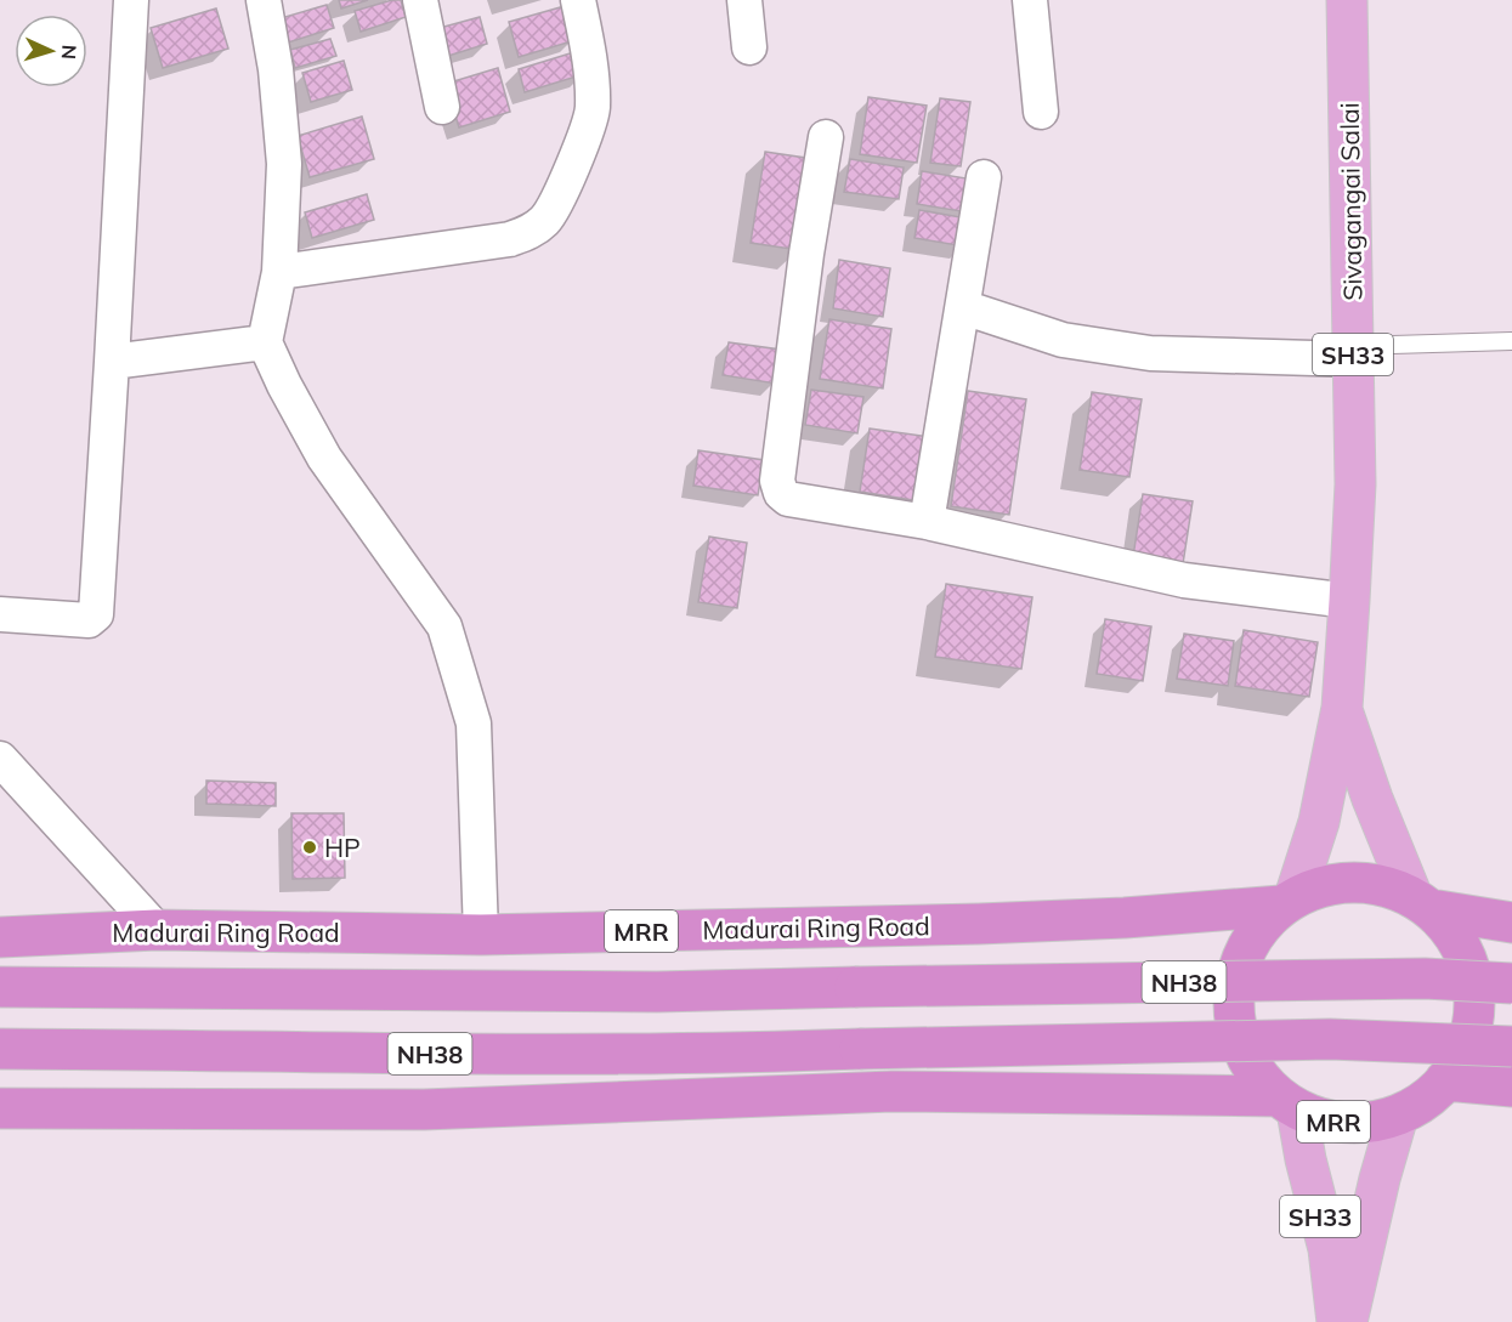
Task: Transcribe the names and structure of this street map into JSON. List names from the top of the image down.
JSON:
{
  "streets": {
    "highway": ["Madurai Ring Road", "MRR", "NH38"],
    "main road": ["Sivagangai Salai", "SH33"]
  },
  "crossings": [
    ["Sivagangai Salai", "SH33"],
    ["Sivagangai Salai", "Madurai Ring Road"],
    ["SH33", "Madurai Ring Road"]
  ],
  "places": ["HP"],
  "north": "right"
}
